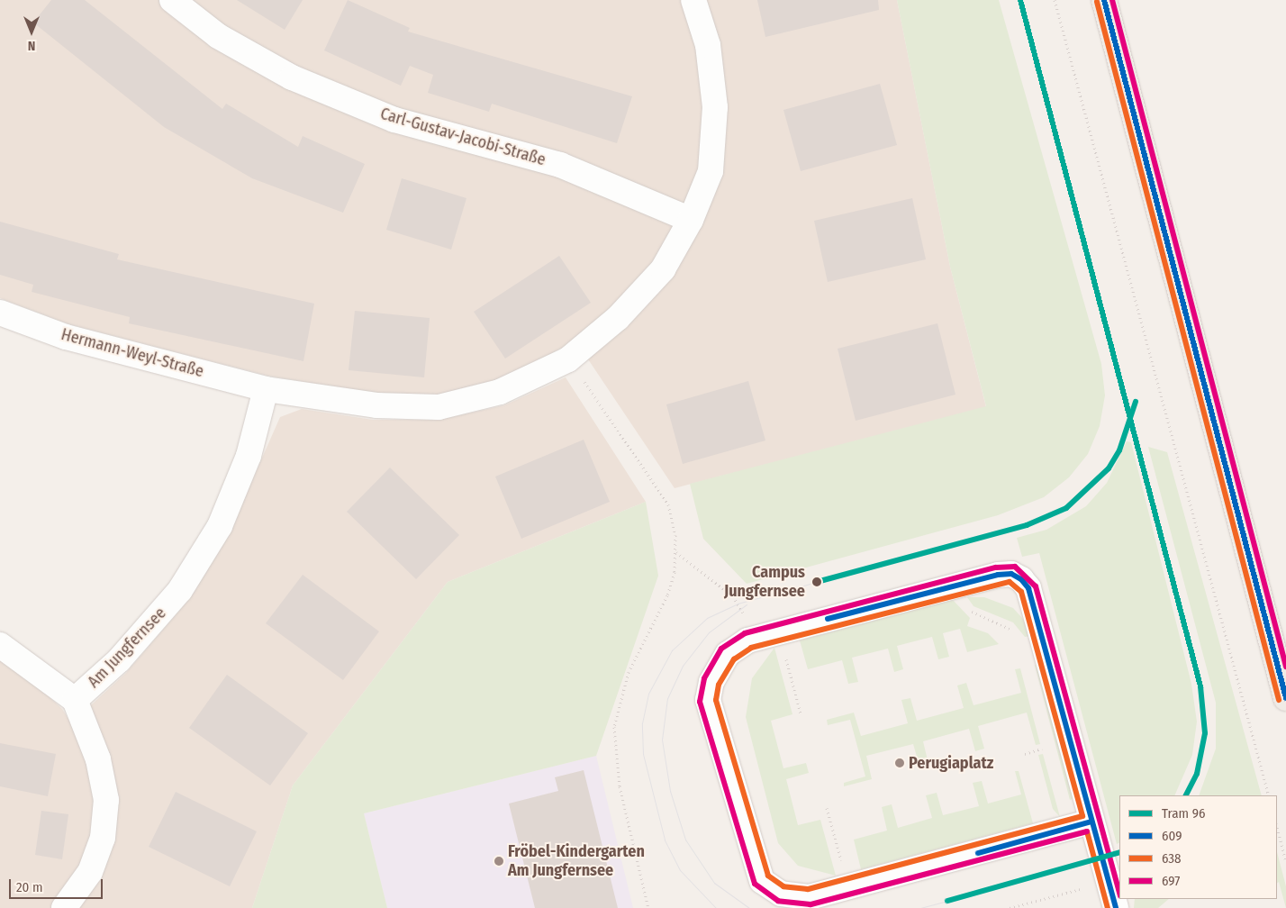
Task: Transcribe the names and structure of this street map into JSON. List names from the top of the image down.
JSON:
{
  "streets": {
    "street": ["Carl-Gustav-Jacobi-Straße", "Hermann-Weyl-Straße", "Am Jungfernsee"]
  },
  "crossings": [
    ["Carl-Gustav-Jacobi-Straße", "Hermann-Weyl-Straße"],
    ["Hermann-Weyl-Straße", "Am Jungfernsee"]
  ],
  "places": ["Campus Jungfernsee", "Perugiaplatz", "Fröbel-Kindergarten Am Jungfernsee"],
  "lines": [
    "tram line 96",
    "transit line 609",
    "transit line 697",
    "transit line 638"
  ],
  "legend": [
    "Tram 96",
    "609",
    "638",
    "697"
  ],
  "scale_bar": "20 m",
  "north": "bottom"
}
